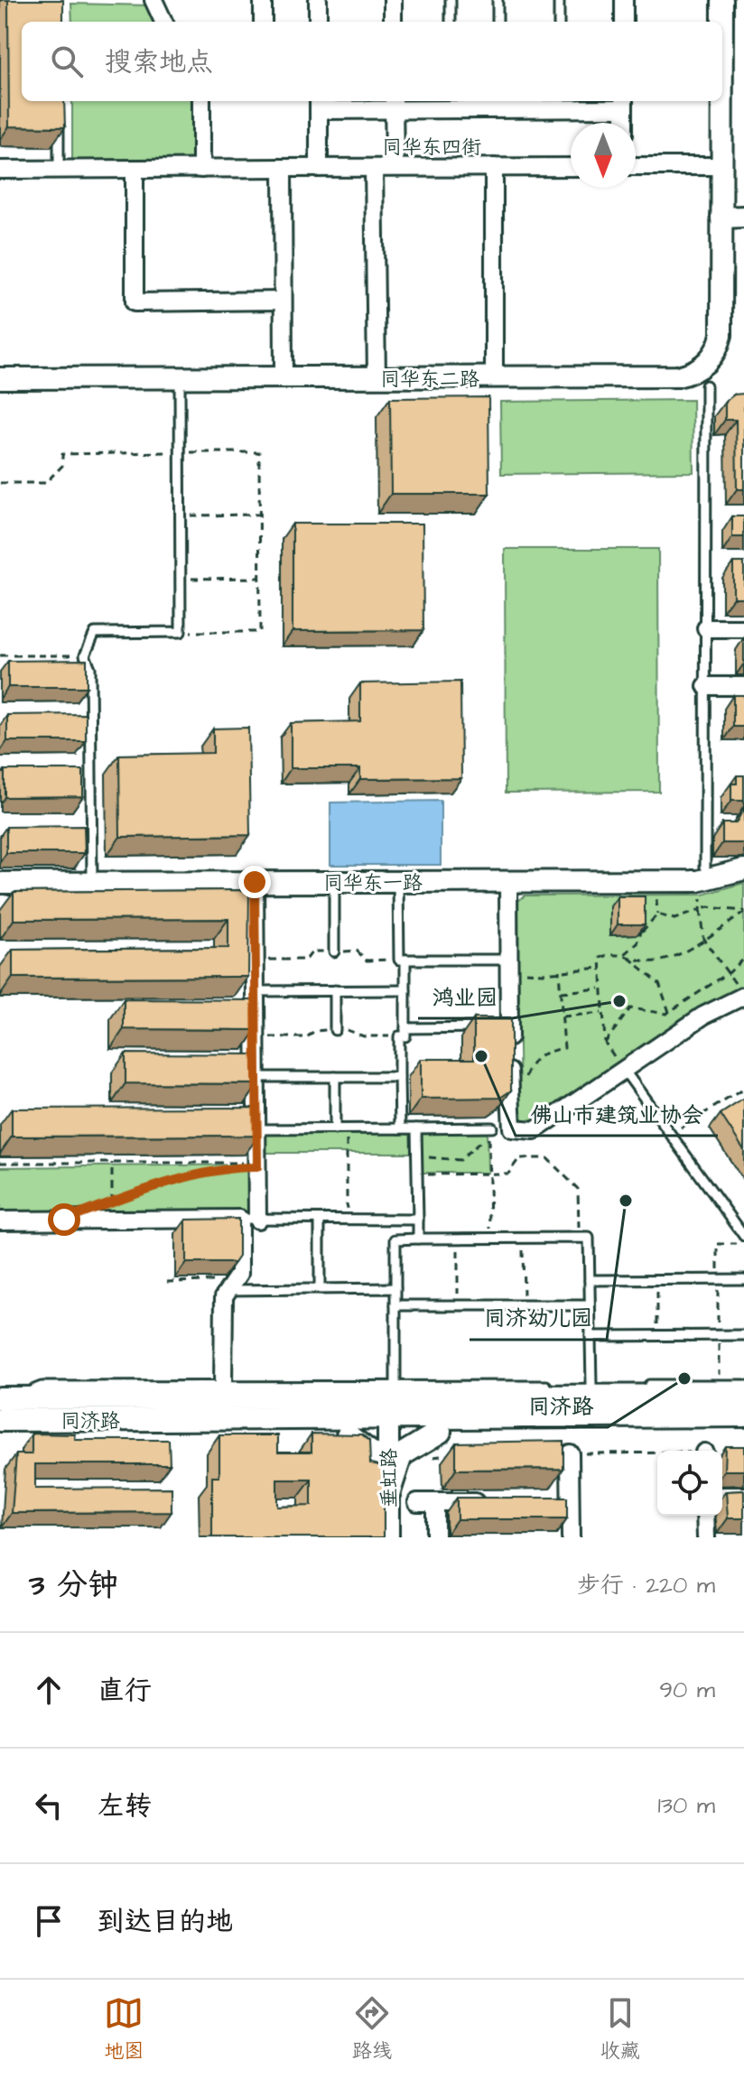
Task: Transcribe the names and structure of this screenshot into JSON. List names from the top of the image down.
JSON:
{
  "streets": {
    "main road": ["同济路"],
    "street": [
      "同华东四街",
      "同华东二路",
      "同华东一路",
      "垂虹路"
    ]
  },
  "crossings": [
    ["同济路", "垂虹路"]
  ],
  "places": [
    "鸿业园",
    "佛山市建筑业协会",
    "同济幼儿园",
    "同济路"
  ],
  "north": "bottom",
  "page": {
    "search": "搜索地点",
    "heading": ["3 分钟", "步行 · 220 m"],
    "list": [
      ["直行", "90 m"],
      ["左转", "130 m"],
      "到达目的地"
    ],
    "nav": ["地图", "路线", "收藏"]
  }
}
